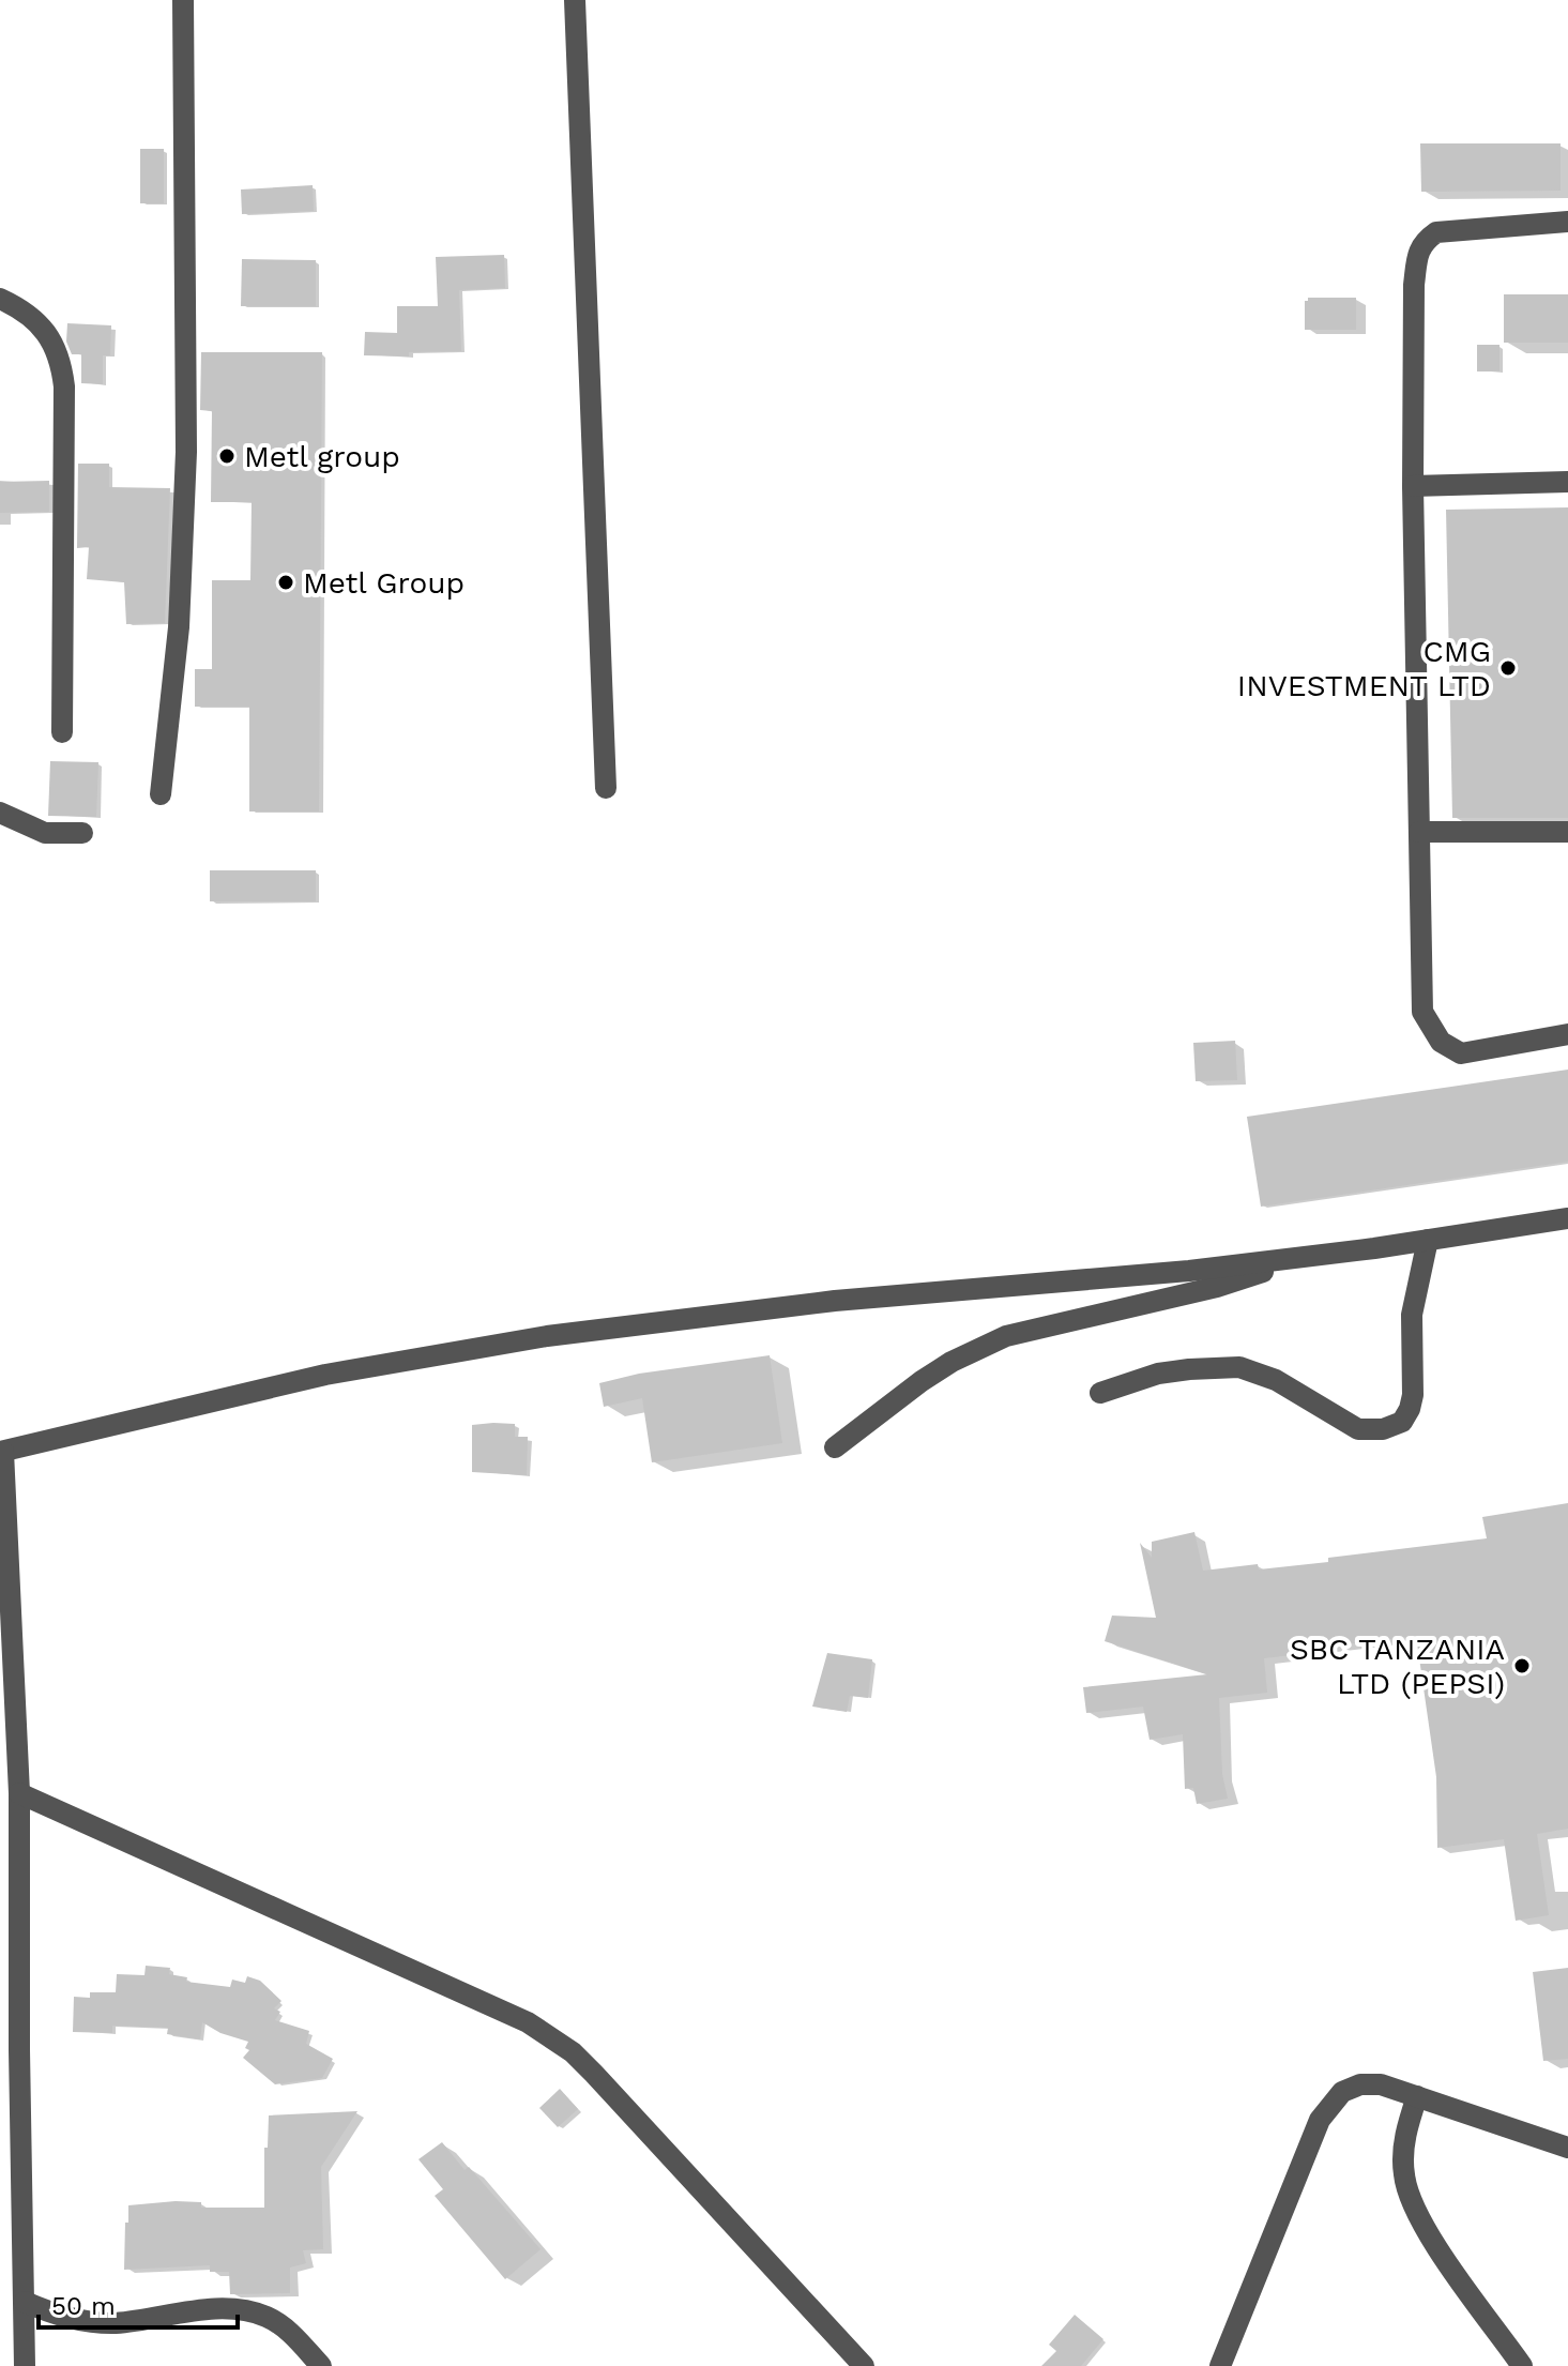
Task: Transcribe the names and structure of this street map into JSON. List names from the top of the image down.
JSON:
{
  "places": [
    "Metl group",
    "Metl Group",
    "CMG INVESTMENT LTD",
    "SBC TANZANIA LTD (PEPSI)"
  ],
  "scale_bar": "50 m"
}
